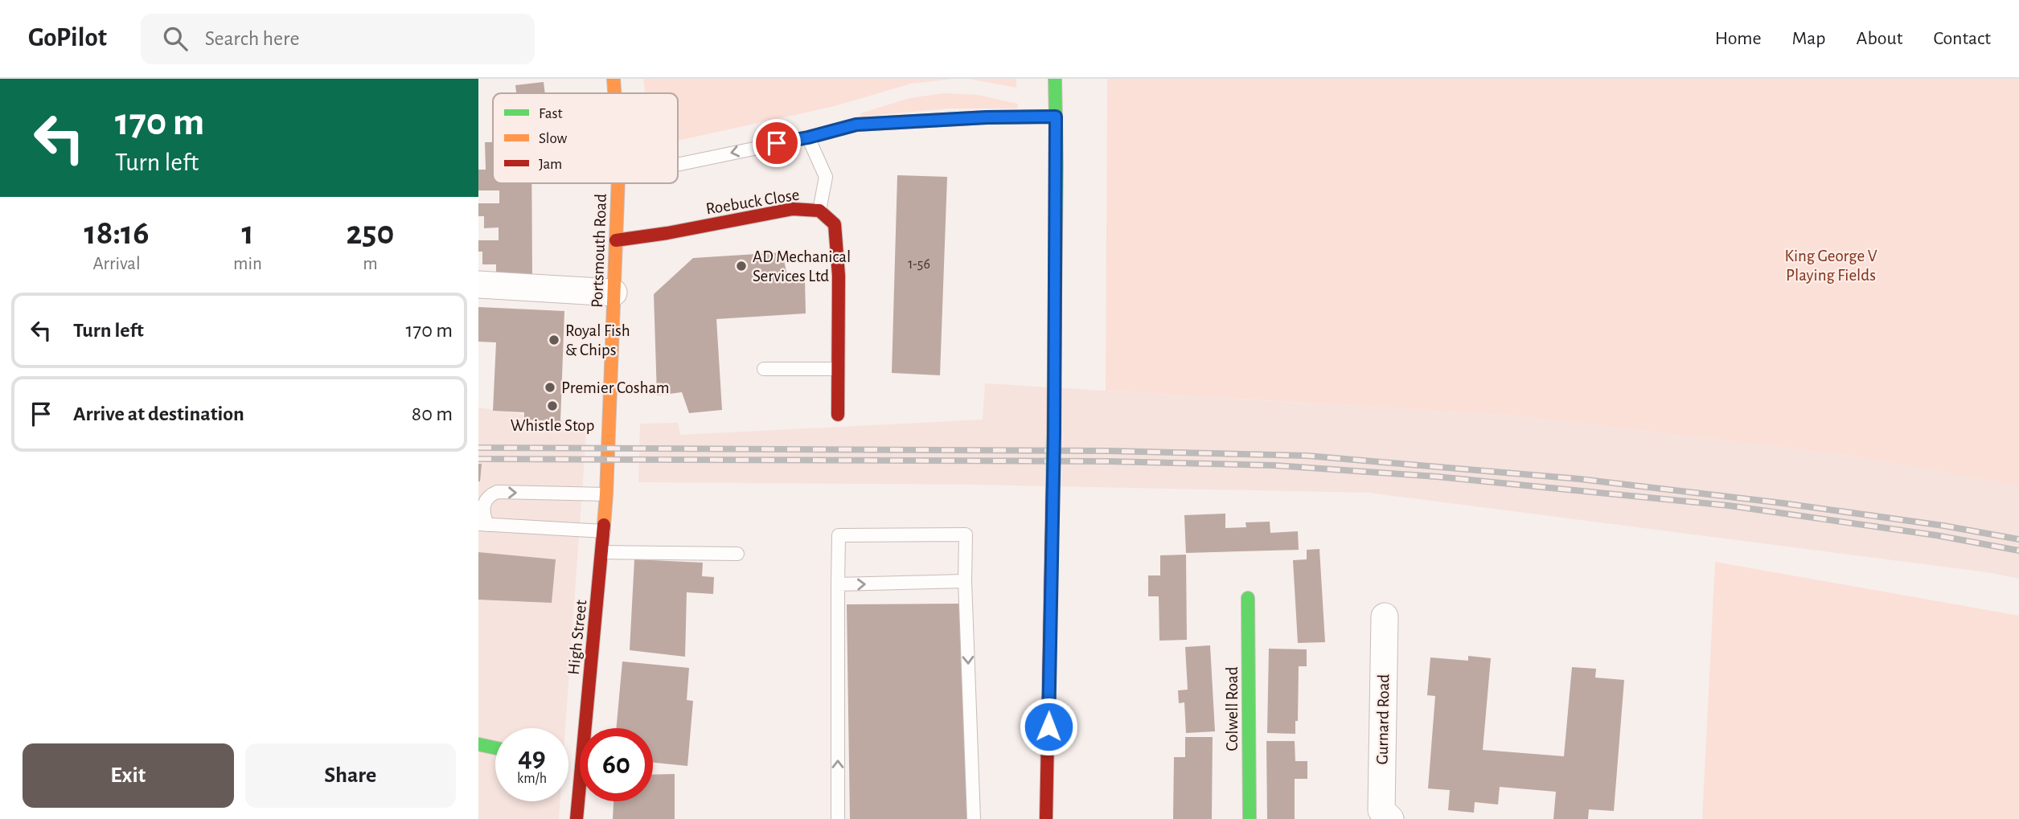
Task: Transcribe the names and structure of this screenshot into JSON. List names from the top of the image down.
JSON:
{
  "streets": {
    "street": [
      "Roebuck Close",
      "Portsmouth Road",
      "High Street",
      "Colwell Road",
      "Gurnard Road"
    ]
  },
  "crossings": [
    ["Roebuck Close", "Portsmouth Road"],
    ["Portsmouth Road", "High Street"]
  ],
  "parks": ["King George V Playing Fields"],
  "places": [
    "AD Mechanical Services Ltd",
    "Royal Fish & Chips",
    "Premier Cosham",
    "Whistle Stop"
  ],
  "house_numbers": ["1-56"],
  "legend": ["Fast", "Slow", "Jam"],
  "page": {
    "header": "GoPilot",
    "search": "Search here",
    "nav": [
      "Home",
      "Map",
      "About",
      "Contact"
    ],
    "turn": ["170 m", "Turn left"],
    "eta": [
      "18:16",
      "Arrival",
      "1",
      "min",
      "250",
      "m"
    ],
    "list": [
      {
        "name": "Turn left",
        "value": "170 m"
      },
      {
        "name": "Arrive at destination",
        "value": "80 m"
      }
    ],
    "speed": "49 km/h",
    "limit": "60",
    "buttons": ["Exit", "Share"]
  }
}
